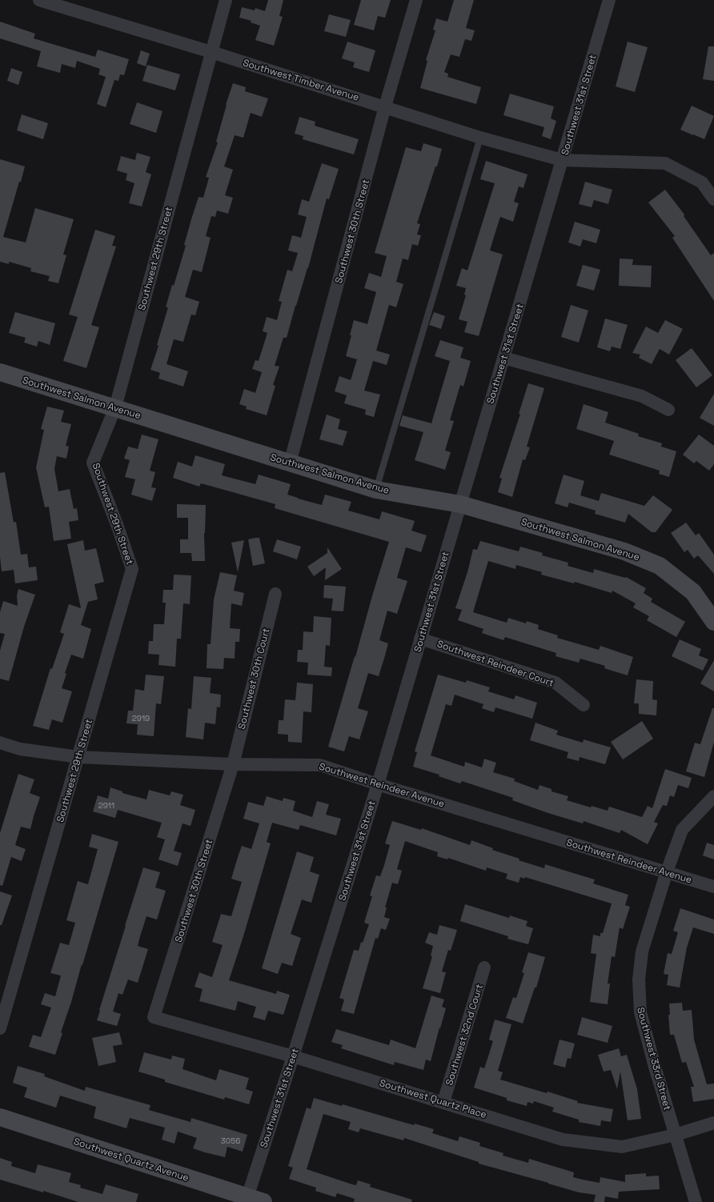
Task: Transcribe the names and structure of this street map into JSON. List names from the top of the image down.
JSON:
{
  "streets": {
    "street": [
      "Southwest Timber Avenue",
      "Southwest 31st Street",
      "Southwest 30th Street",
      "Southwest 29th Street",
      "Southwest Salmon Avenue",
      "Southwest Reindeer Court",
      "Southwest 30th Court",
      "Southwest Reindeer Avenue",
      "Southwest 32nd Court",
      "Southwest 33rd Street",
      "Southwest Quartz Place",
      "Southwest Quartz Avenue"
    ]
  },
  "crossings": [
    ["Southwest Timber Avenue", "Southwest 31st Street"],
    ["Southwest Timber Avenue", "Southwest 30th Street"],
    ["Southwest Timber Avenue", "Southwest 29th Street"],
    ["Southwest 31st Street", "Southwest Salmon Avenue"],
    ["Southwest 31st Street", "Southwest Reindeer Court"],
    ["Southwest 31st Street", "Southwest Reindeer Avenue"],
    ["Southwest 31st Street", "Southwest Quartz Place"],
    ["Southwest 31st Street", "Southwest Quartz Avenue"],
    ["Southwest 30th Street", "Southwest Salmon Avenue"],
    ["Southwest 30th Street", "Southwest 30th Court"],
    ["Southwest 30th Street", "Southwest Reindeer Avenue"],
    ["Southwest 30th Street", "Southwest Quartz Place"],
    ["Southwest 29th Street", "Southwest Salmon Avenue"],
    ["Southwest 29th Street", "Southwest Reindeer Avenue"],
    ["Southwest 30th Court", "Southwest Reindeer Avenue"],
    ["Southwest Reindeer Avenue", "Southwest 33rd Street"],
    ["Southwest 32nd Court", "Southwest Quartz Place"],
    ["Southwest 33rd Street", "Southwest Quartz Place"]
  ],
  "house_numbers": ["2919", "2911", "3056"]
}
